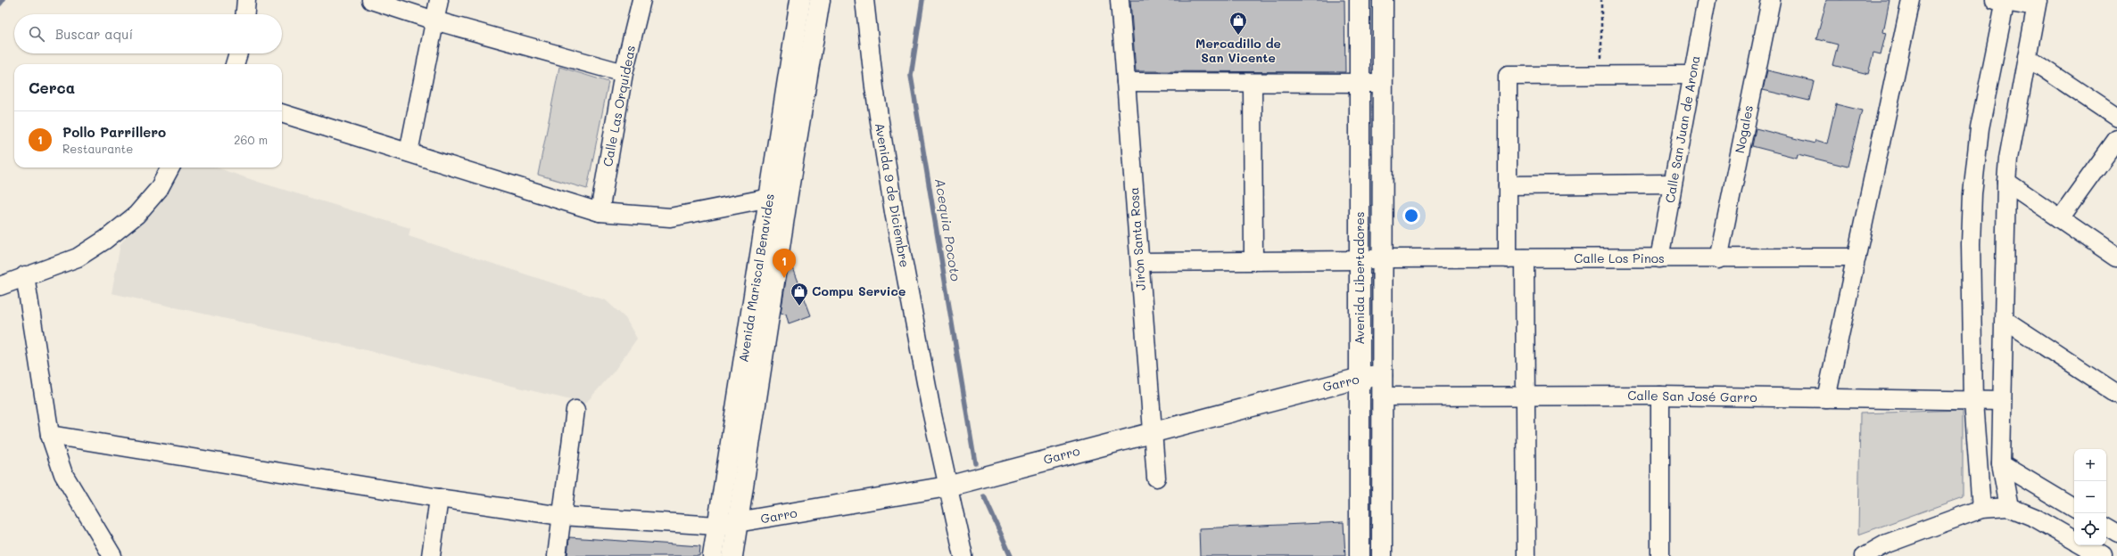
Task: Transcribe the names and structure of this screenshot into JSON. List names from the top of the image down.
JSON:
{
  "streets": {
    "main road": ["Avenida Mariscal Benavides", "Avenida Libertadores", "Garro"],
    "street": [
      "Calle Las Orquideas",
      "Calle San Juan de Arona",
      "Nogales",
      "Avenida 9 de Diciembre",
      "Jirón Santa Rosa",
      "Calle Los Pinos",
      "Calle San José Garro"
    ]
  },
  "crossings": [
    ["Calle San Juan de Arona", "Calle Los Pinos"],
    ["Nogales", "Calle Los Pinos"],
    ["Avenida 9 de Diciembre", "Garro"],
    ["Jirón Santa Rosa", "Calle Los Pinos"],
    ["Jirón Santa Rosa", "Garro"],
    ["Calle Los Pinos", "Avenida Libertadores"],
    ["Avenida Mariscal Benavides", "Garro"],
    ["Avenida Libertadores", "Garro"],
    ["Avenida Libertadores", "Calle San José Garro"]
  ],
  "water": ["Acequia Pocoto"],
  "places": {
    "shop": ["Mercadillo de San Vicente", "Compu Service"]
  },
  "page": {
    "search": "Buscar aquí",
    "heading": "Cerca",
    "list": [
      {
        "mark": "1",
        "name": "Pollo Parrillero",
        "note": "Restaurante",
        "value": "260 m"
      }
    ],
    "pins": "1",
    "map_buttons": ["+", "−"]
  }
}
